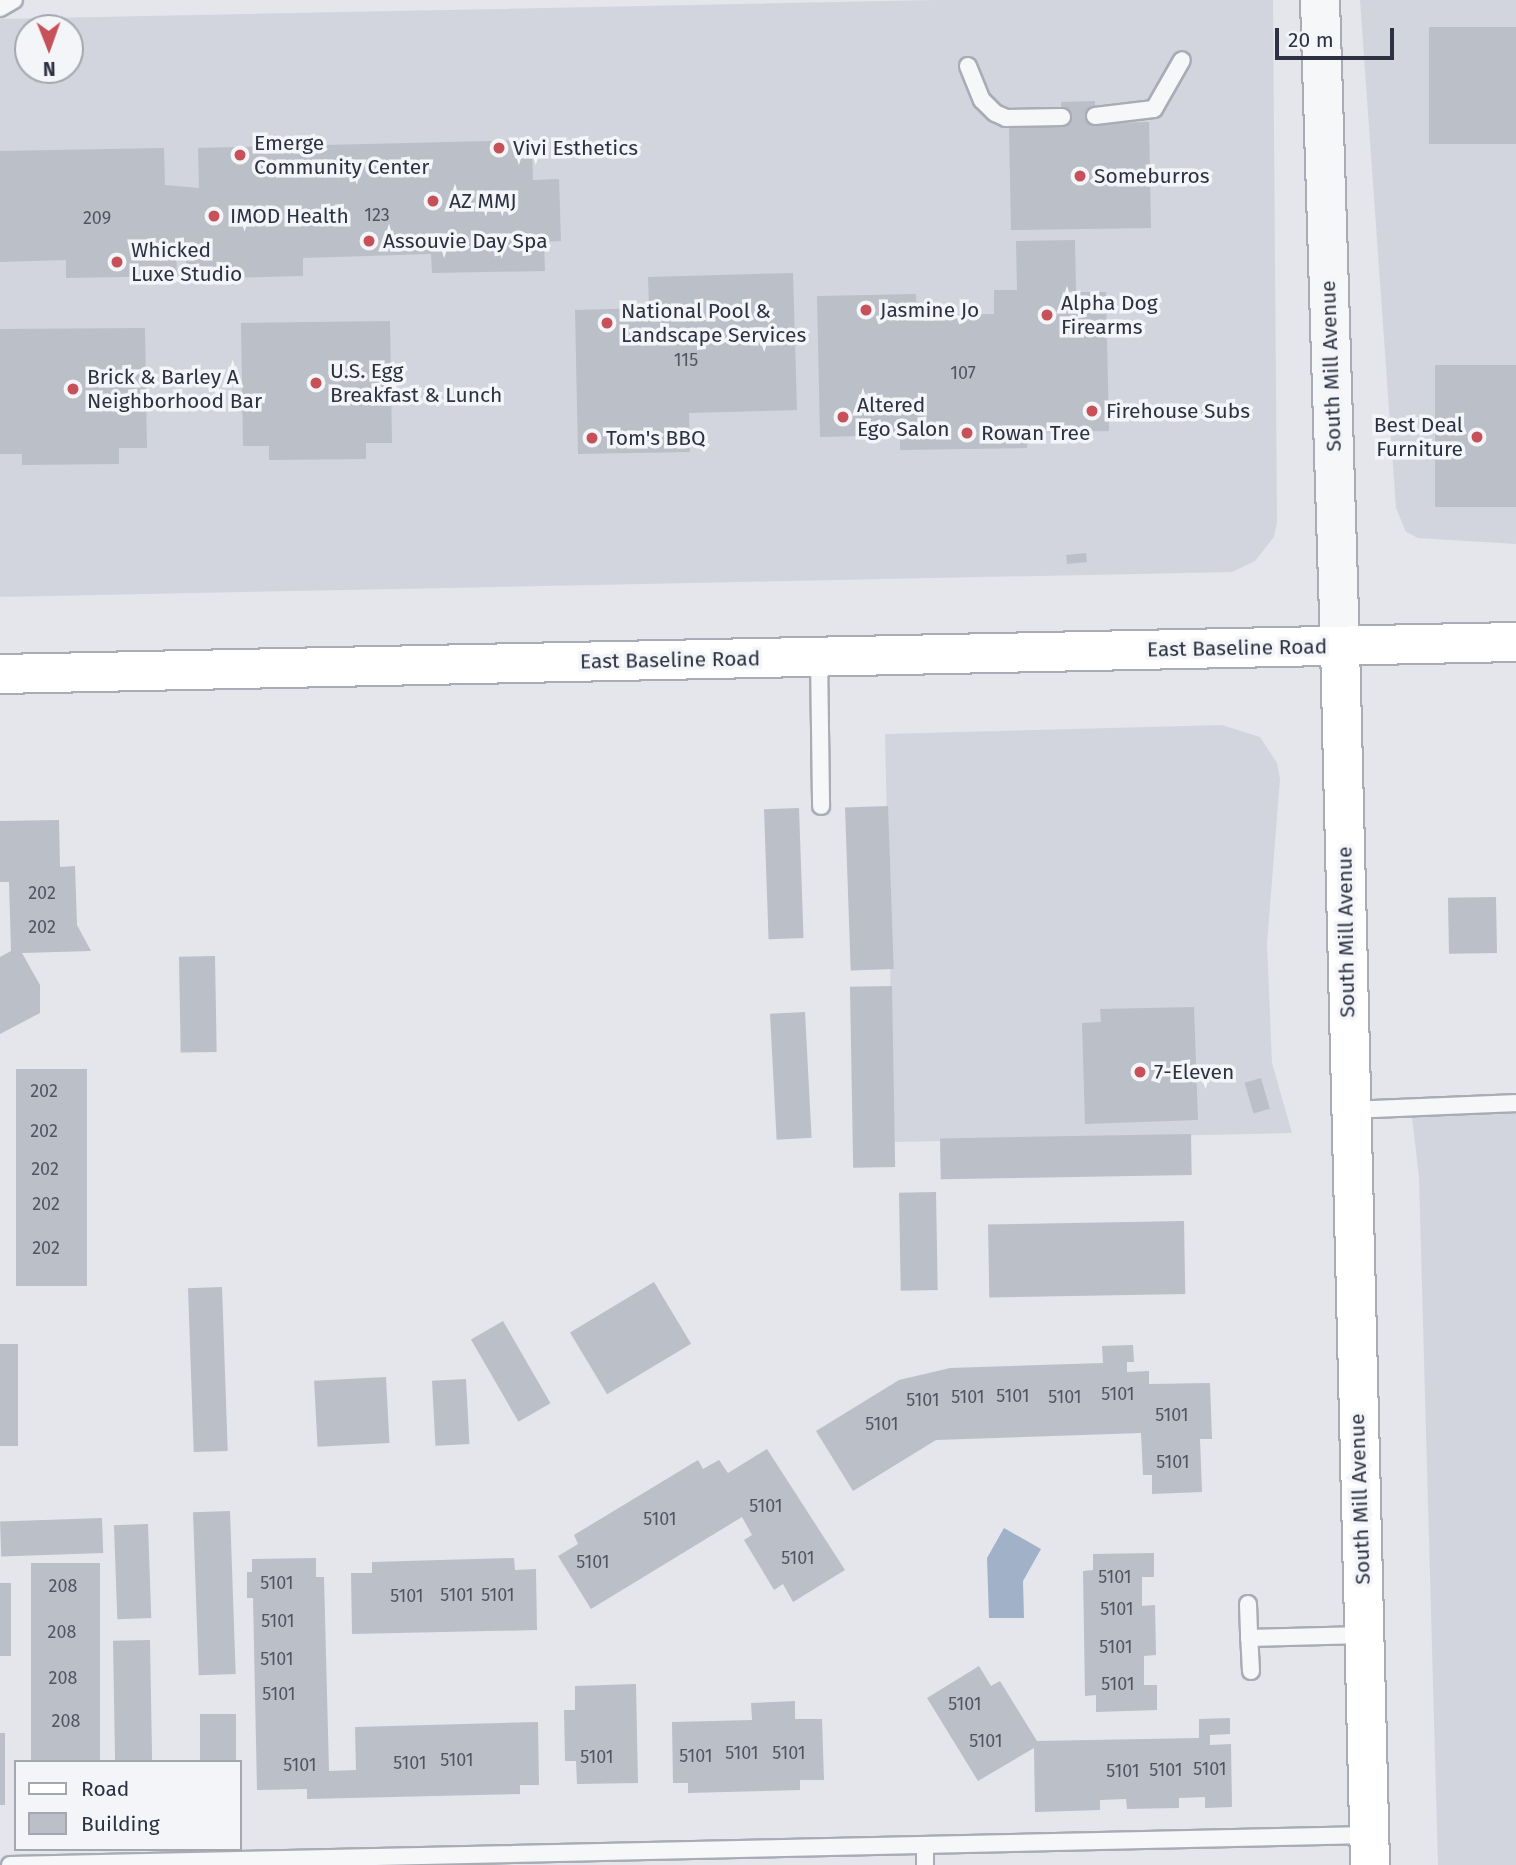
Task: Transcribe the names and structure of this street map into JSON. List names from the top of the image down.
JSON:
{
  "streets": {
    "main road": ["South Mill Avenue", "East Baseline Road"]
  },
  "crossings": [
    ["South Mill Avenue", "East Baseline Road"]
  ],
  "places": [
    "Vivi Esthetics",
    "Emerge Community Center",
    "Someburros",
    "AZ MMJ",
    "IMOD Health",
    "Assouvie Day Spa",
    "Whicked Luxe Studio",
    "Jasmine Jo",
    "Alpha Dog Firearms",
    "National Pool & Landscape Services",
    "U.S. Egg Breakfast & Lunch",
    "Brick & Barley A Neighborhood Bar",
    "Firehouse Subs",
    "Altered Ego Salon",
    "Rowan Tree",
    "Best Deal Furniture",
    "Tom's BBQ",
    "7-Eleven"
  ],
  "house_numbers": [
    "123",
    "209",
    "115",
    "107",
    "202",
    "202",
    "202",
    "202",
    "202",
    "202",
    "202",
    "5101",
    "5101",
    "5101",
    "5101",
    "5101",
    "5101",
    "5101",
    "5101",
    "5101",
    "5101",
    "5101",
    "5101",
    "5101",
    "5101",
    "208",
    "5101",
    "5101",
    "5101",
    "5101",
    "5101",
    "208",
    "5101",
    "5101",
    "208",
    "5101",
    "5101",
    "5101",
    "208",
    "5101",
    "5101",
    "5101",
    "5101",
    "5101",
    "5101",
    "5101",
    "5101",
    "5101",
    "5101",
    "5101"
  ],
  "legend": ["Road", "Building"],
  "scale_bar": "20 m",
  "north": "bottom"
}
